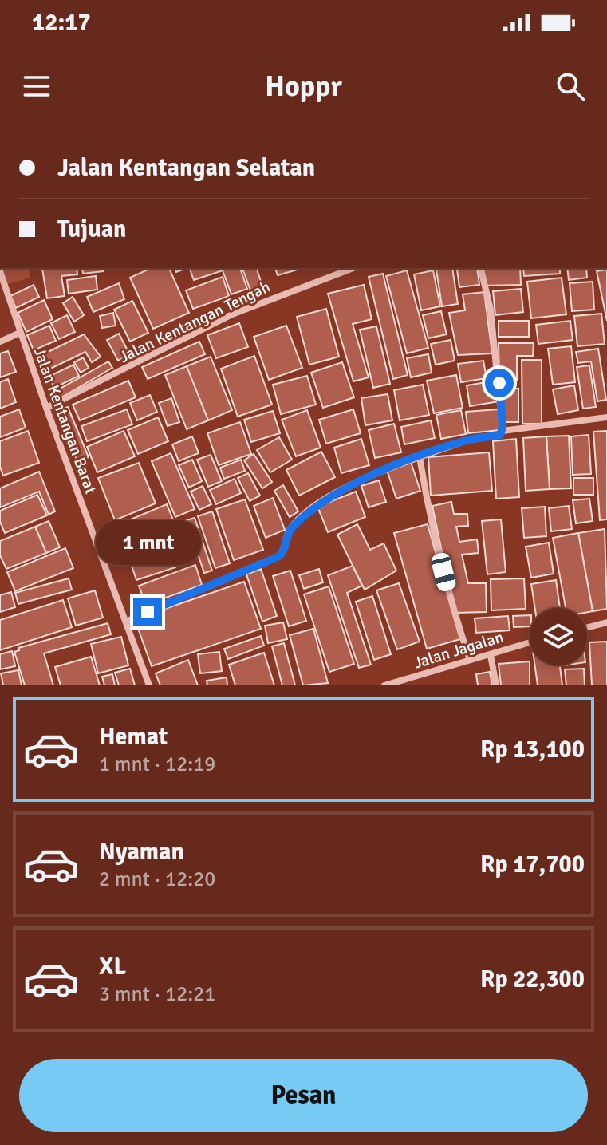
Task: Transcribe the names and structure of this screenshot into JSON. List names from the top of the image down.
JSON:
{
  "streets": {
    "street": ["Jalan Kentangan Tengah", "Jalan Kentangan Barat", "Jalan Jagalan"]
  },
  "crossings": [
    ["Jalan Kentangan Tengah", "Jalan Kentangan Barat"]
  ],
  "page": {
    "status": "12:17",
    "header": "Hoppr",
    "banner": ["Jalan Kentangan Selatan", "Tujuan"],
    "bubble": "1 mnt",
    "list": [
      {
        "name": "Hemat",
        "note": "1 mnt · 12:19",
        "value": "Rp 13,100"
      },
      {
        "name": "Nyaman",
        "note": "2 mnt · 12:20",
        "value": "Rp 17,700"
      },
      {
        "name": "XL",
        "note": "3 mnt · 12:21",
        "value": "Rp 22,300"
      }
    ],
    "buttons": "Pesan"
  }
}
